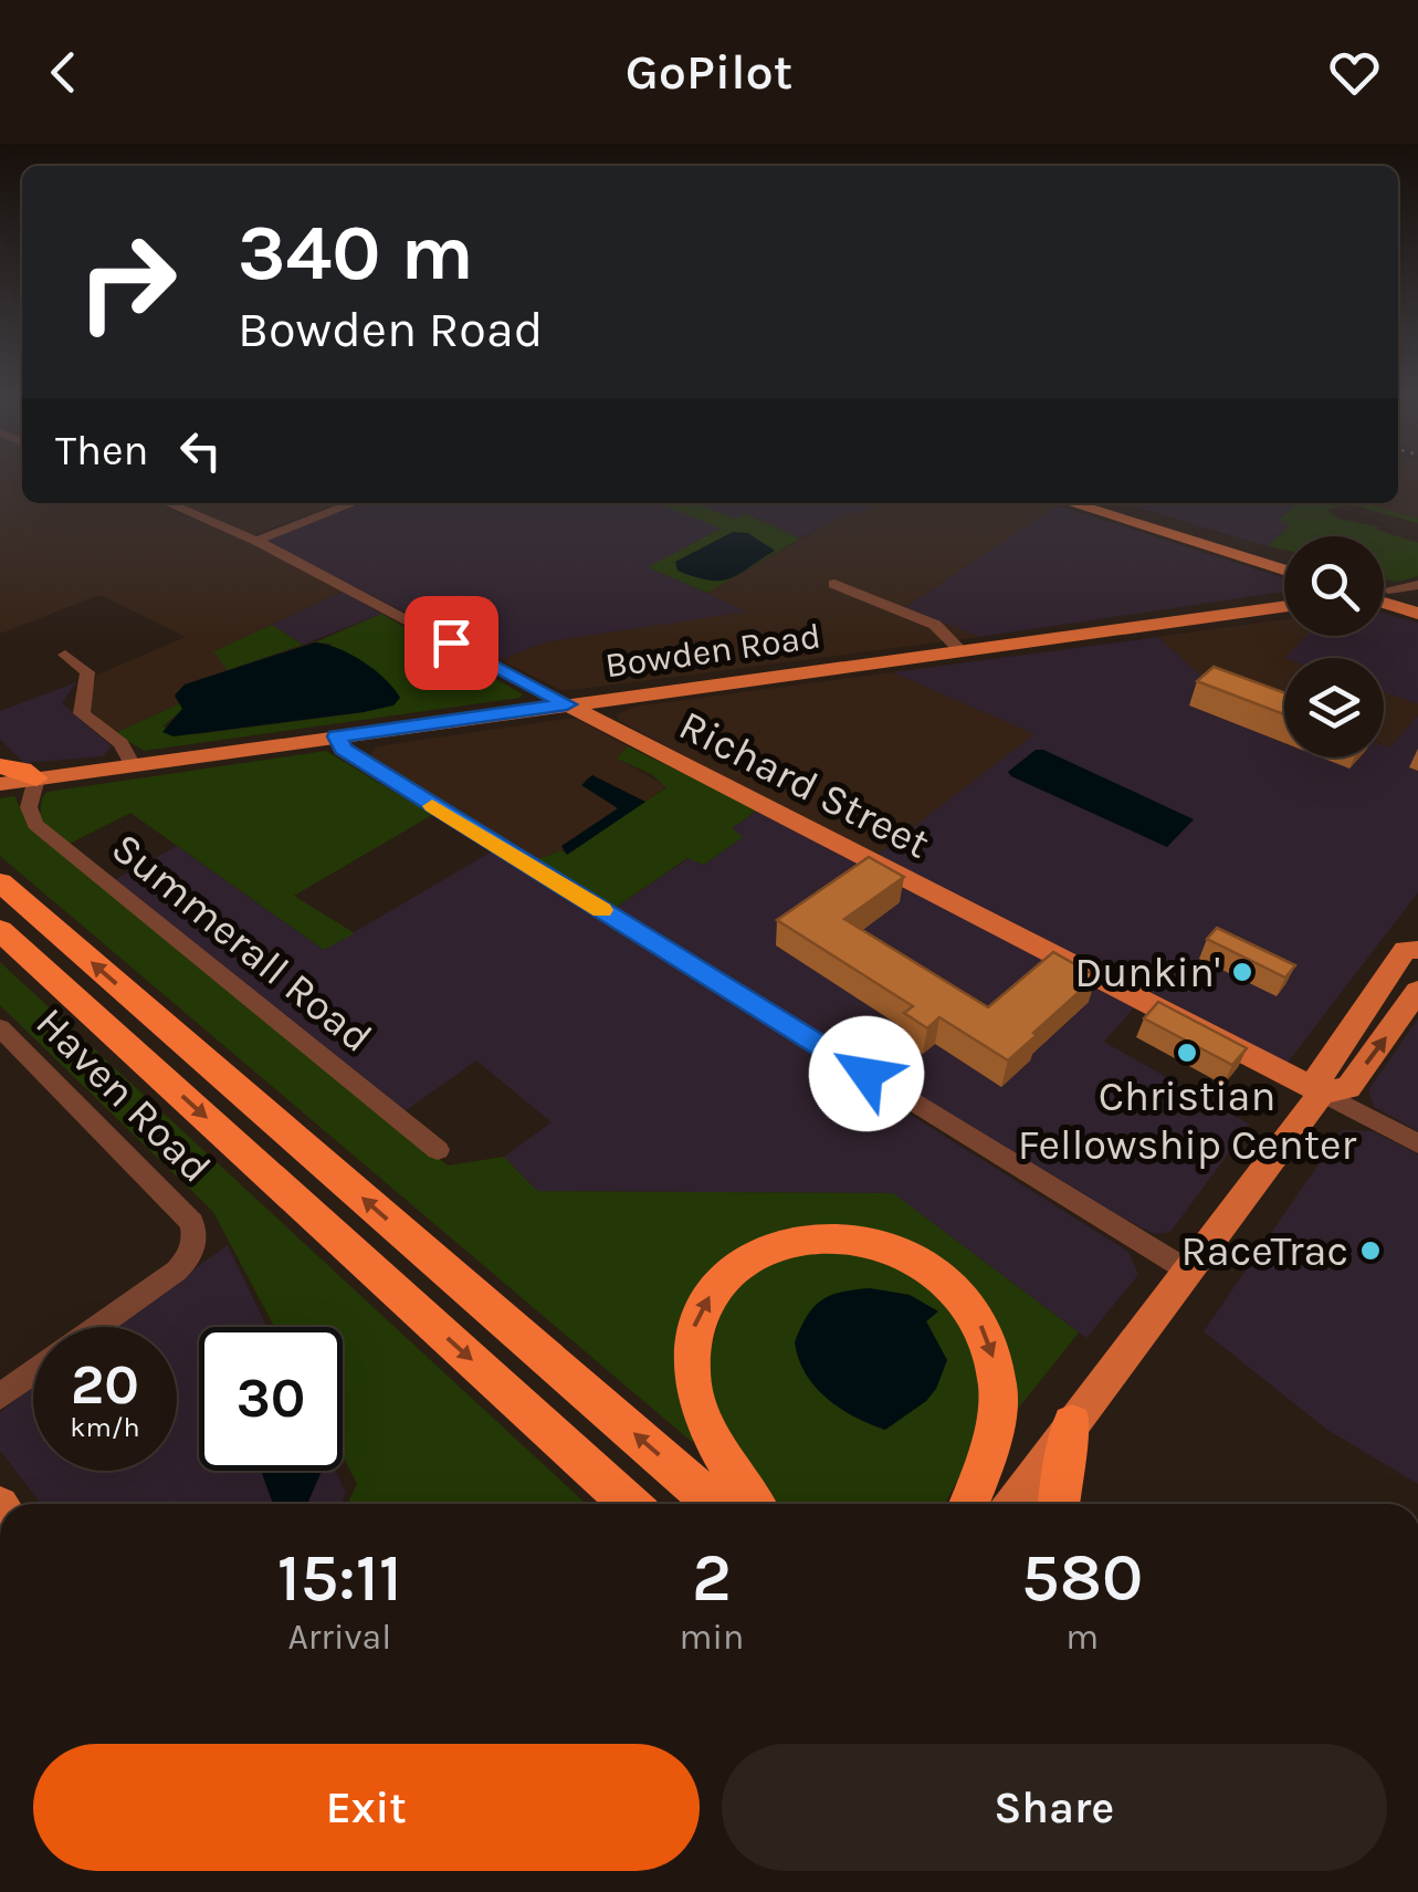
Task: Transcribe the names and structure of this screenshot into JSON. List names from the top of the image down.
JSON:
{
  "streets": {
    "main road": ["Bowden Road", "Richard Street"],
    "street": ["Summerall Road", "Haven Road"]
  },
  "crossings": [
    ["Bowden Road", "Richard Street"],
    ["Bowden Road", "Summerall Road"]
  ],
  "places": ["Dunkin'", "Christian Fellowship Center", "RaceTrac"],
  "page": {
    "header": "GoPilot",
    "turn": ["340 m", "Bowden Road"],
    "then": "Then",
    "speed": "20 km/h",
    "limit": "30",
    "eta": [
      "15:11",
      "Arrival",
      "2",
      "min",
      "580",
      "m"
    ],
    "buttons": ["Exit", "Share"]
  }
}
